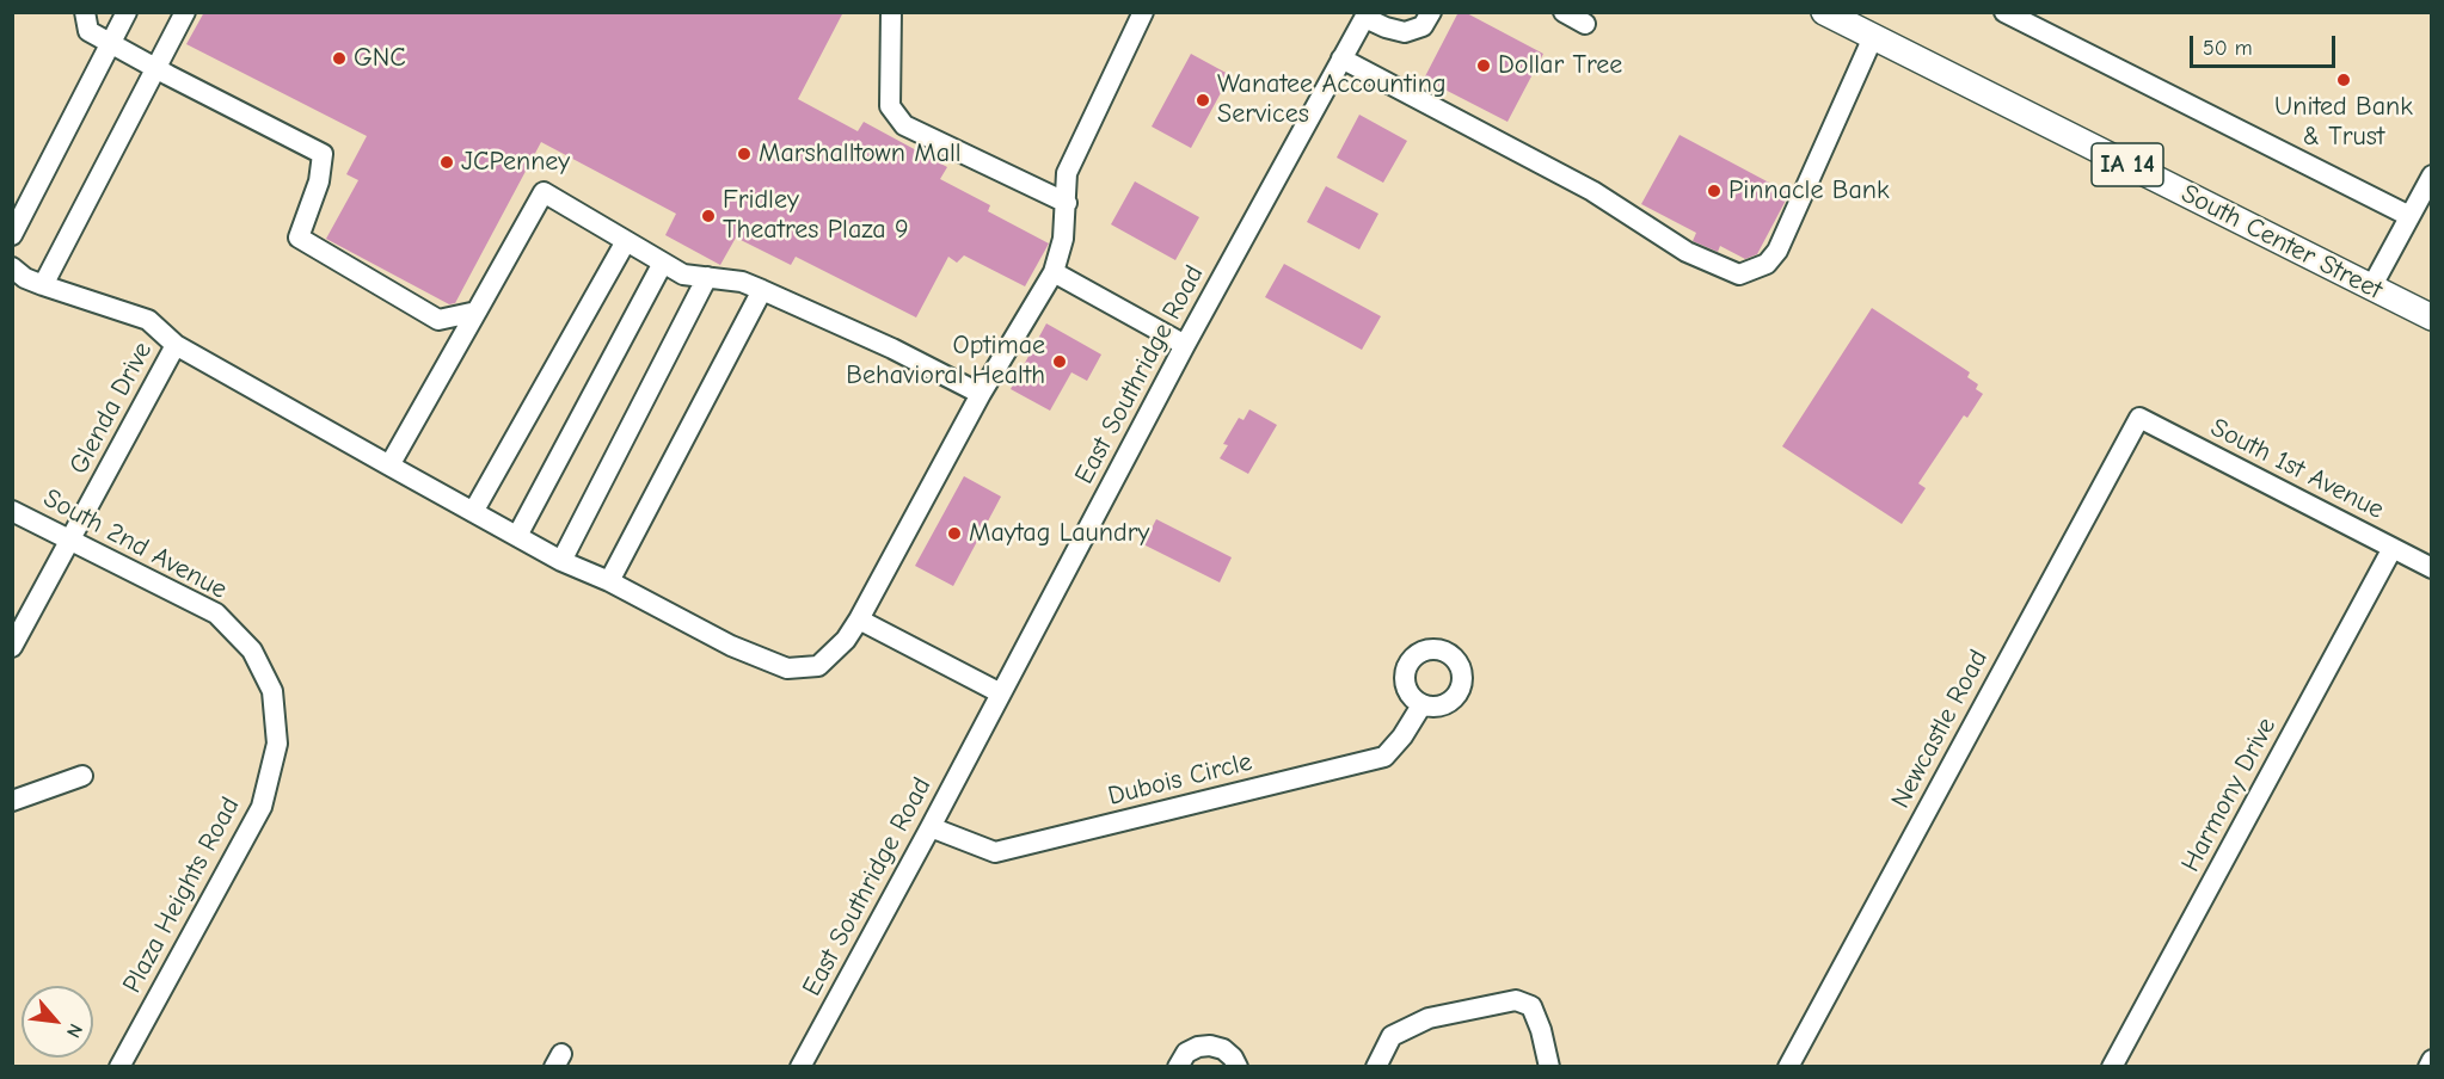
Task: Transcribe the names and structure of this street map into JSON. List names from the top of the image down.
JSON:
{
  "streets": {
    "main road": ["IA 14", "South Center Street"],
    "street": [
      "East Southridge Road",
      "Glenda Drive",
      "South 1st Avenue",
      "South 2nd Avenue",
      "Newcastle Road",
      "Dubois Circle",
      "Harmony Drive",
      "Plaza Heights Road"
    ]
  },
  "crossings": [
    ["East Southridge Road", "Dubois Circle"],
    ["Glenda Drive", "South 2nd Avenue"],
    ["South 1st Avenue", "Newcastle Road"],
    ["South 1st Avenue", "Harmony Drive"],
    ["South 2nd Avenue", "Plaza Heights Road"]
  ],
  "places": [
    "GNC",
    "Dollar Tree",
    "United Bank & Trust",
    "Wanatee Accounting Services",
    "Marshalltown Mall",
    "JCPenney",
    "Pinnacle Bank",
    "Fridley Theatres Plaza 9",
    "Optimae Behavioral Health",
    "Maytag Laundry"
  ],
  "scale_bar": "50 m",
  "north": "bottom right"
}
